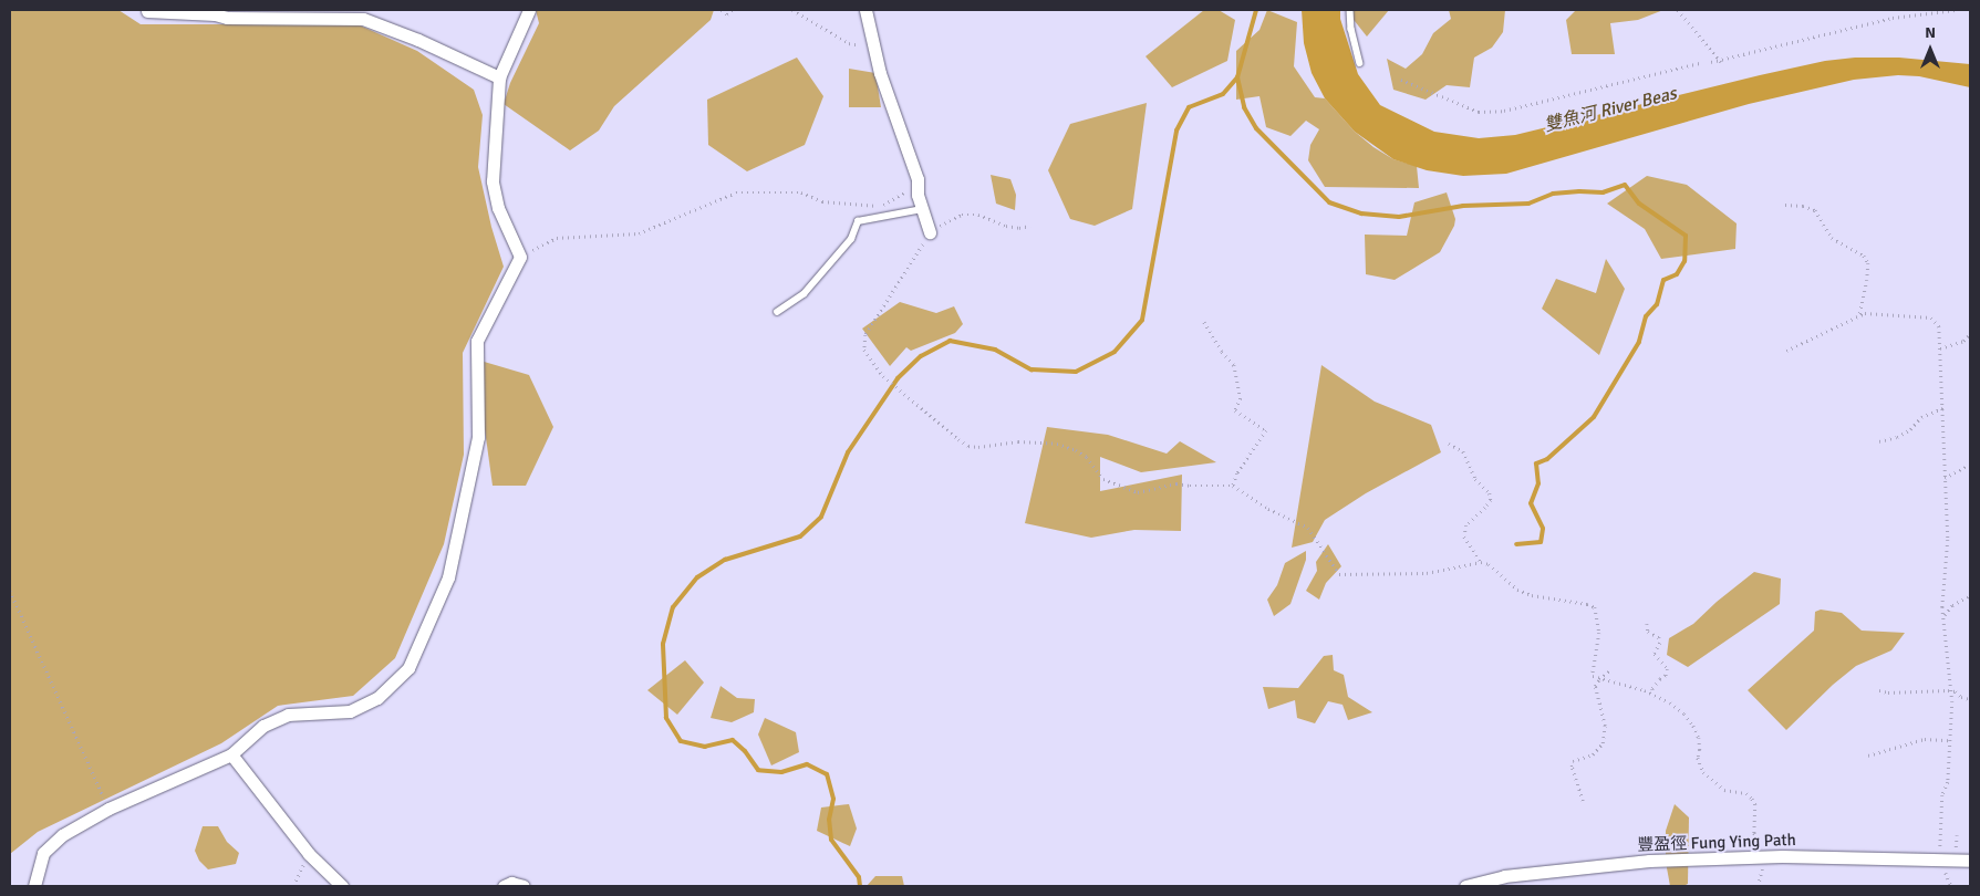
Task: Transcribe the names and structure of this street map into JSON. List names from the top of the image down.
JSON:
{
  "streets": {
    "street": ["豐盈徑 Fung Ying Path"]
  },
  "water": ["雙魚河 River Beas"],
  "north": "top"
}
